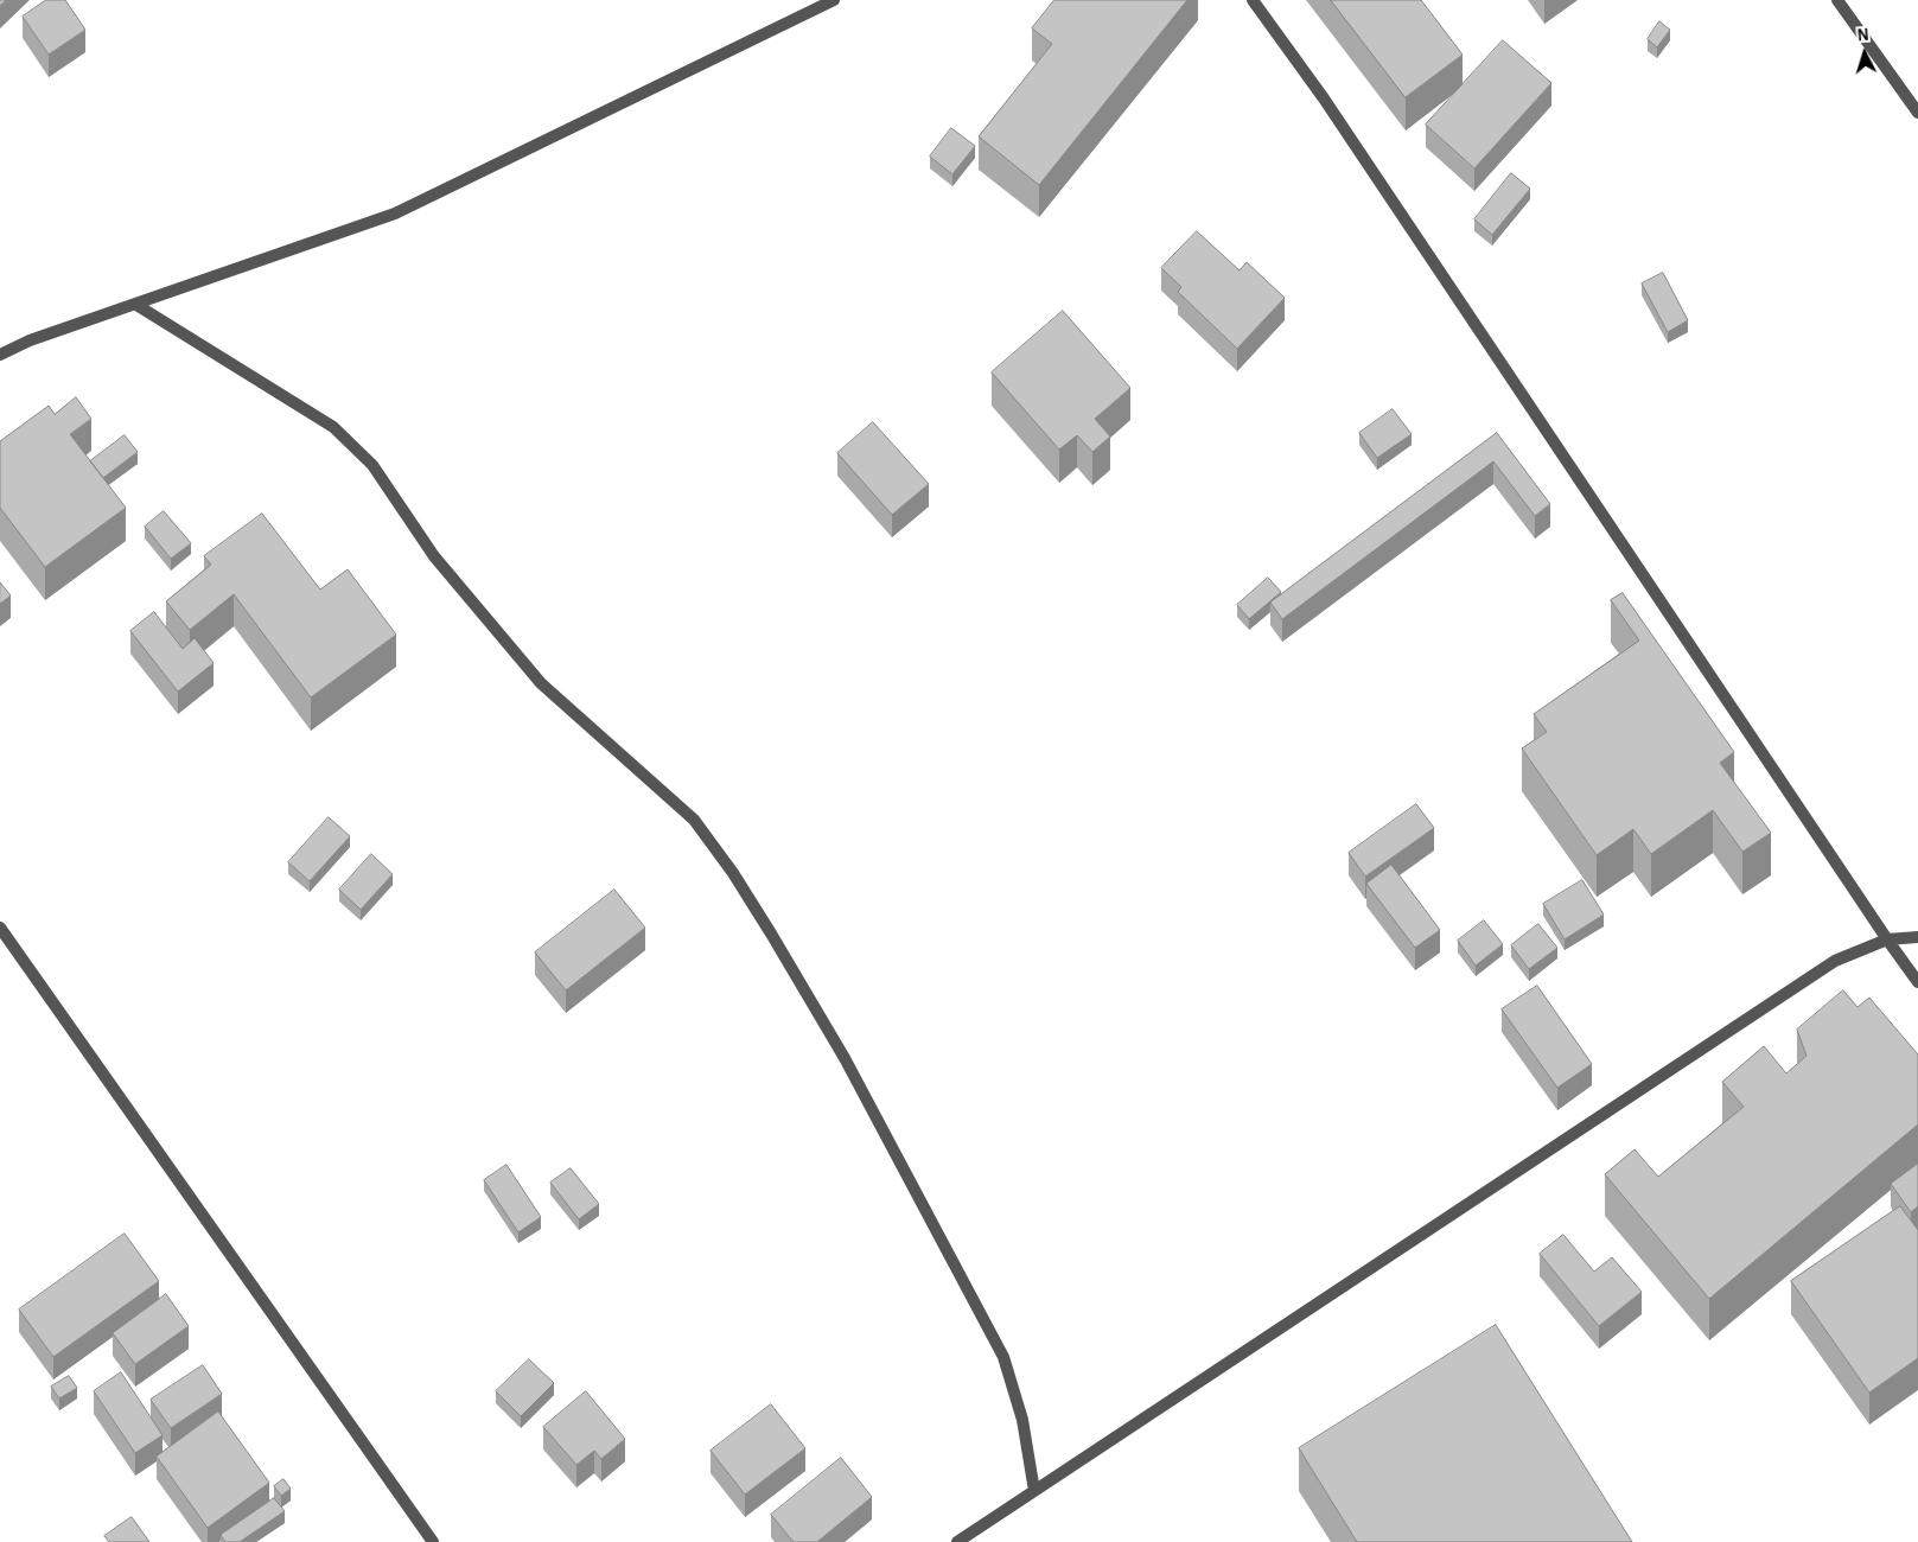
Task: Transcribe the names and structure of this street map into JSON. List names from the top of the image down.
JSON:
{
  "north": "top"
}
